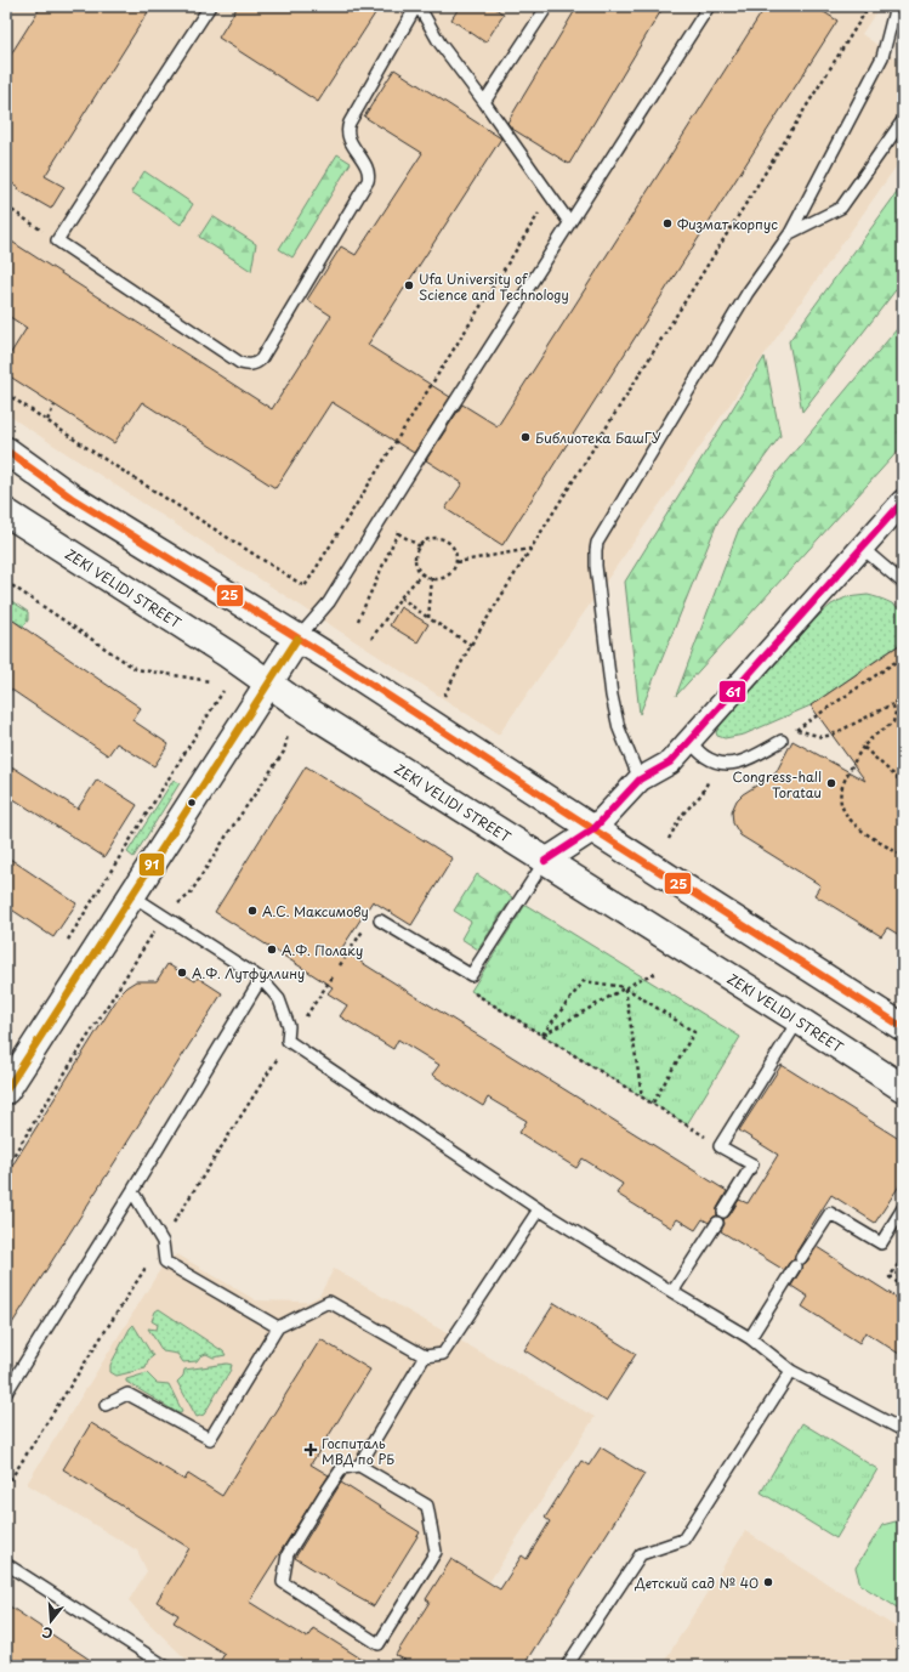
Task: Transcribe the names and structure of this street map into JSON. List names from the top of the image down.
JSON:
{
  "streets": {
    "main road": ["ZEKI VELIDI STREET"]
  },
  "places": {
    "other": [
      "Физмат корпус",
      "Ufa University of Science and Technology",
      "Библиотека БашГУ",
      "Congress-hall Toratau",
      "А.С. Максимову",
      "А.Ф. Полаку",
      "А.Ф. Лутфуллину",
      "Детский сад № 40"
    ],
    "health": ["Госпиталь МВД по РБ"]
  },
  "lines": ["transit line 25", "transit line 61", "transit line 91"],
  "north": "bottom"
}
